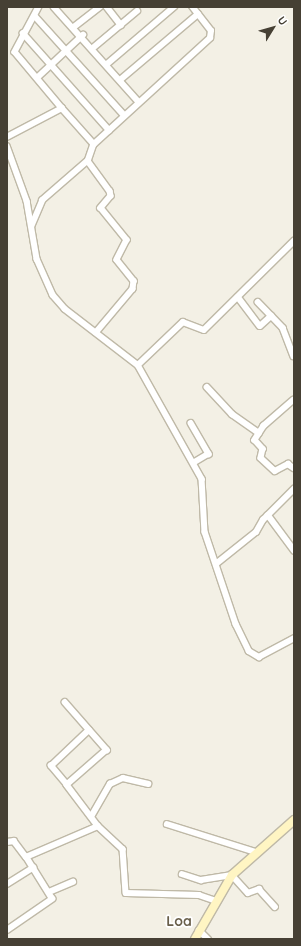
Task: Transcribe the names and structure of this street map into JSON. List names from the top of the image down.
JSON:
{
  "districts": ["Loa"],
  "north": "top right"
}
